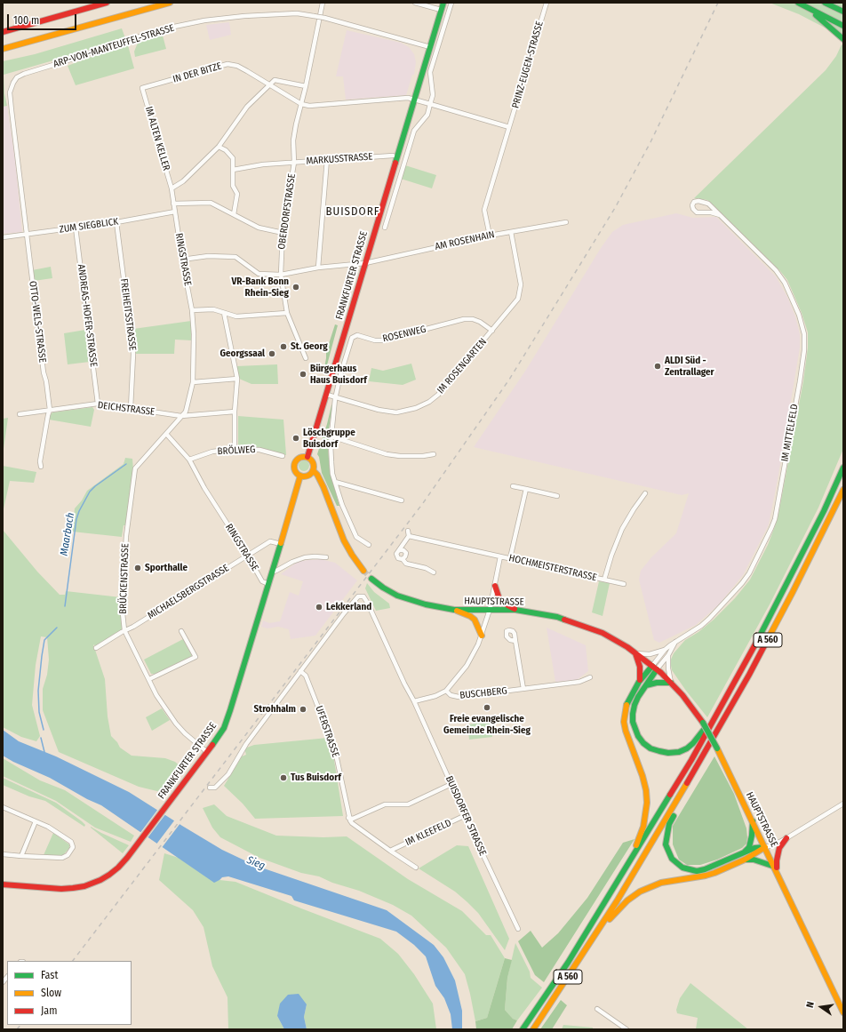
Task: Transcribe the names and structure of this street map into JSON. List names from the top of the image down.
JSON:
{
  "streets": {
    "main road": ["FRANKFURTER STRASSE", "HAUPTSTRASSE", "A 560"],
    "street": [
      "ARP-VON-MANTEUFFEL-STRASSE",
      "PRINZ-EUGEN-STRASSE",
      "IN DER BITZE",
      "IM ALTEN KELLER",
      "MARKUSSTRASSE",
      "OBERDORFSTRASSE",
      "ZUM SIEGBLICK",
      "AM ROSENHAIN",
      "RINGSTRASSE",
      "FREIHEITSSTRASSE",
      "ANDREAS-HOFER-STRASSE",
      "OTTO-WELS-STRASSE",
      "ROSENWEG",
      "IM ROSENGARTEN",
      "DEICHSTRASSE",
      "IM MITTELFELD",
      "BRÖLWEG",
      "HOCHMEISTERSTRASSE",
      "BRÜCKENSTRASSE",
      "MICHAELSBERGSTRASSE",
      "BUSCHBERG",
      "UFERSTRASSE",
      "BUISDORFER STRASSE",
      "IM KLEEFELD"
    ]
  },
  "crossings": [
    ["ARP-VON-MANTEUFFEL-STRASSE", "ZUM SIEGBLICK"],
    ["ARP-VON-MANTEUFFEL-STRASSE", "FRANKFURTER STRASSE"],
    ["ARP-VON-MANTEUFFEL-STRASSE", "OTTO-WELS-STRASSE"],
    ["PRINZ-EUGEN-STRASSE", "AM ROSENHAIN"],
    ["IN DER BITZE", "IM ALTEN KELLER"],
    ["IM ALTEN KELLER", "RINGSTRASSE"],
    ["MARKUSSTRASSE", "OBERDORFSTRASSE"],
    ["OBERDORFSTRASSE", "AM ROSENHAIN"],
    ["ZUM SIEGBLICK", "RINGSTRASSE"],
    ["ZUM SIEGBLICK", "FREIHEITSSTRASSE"],
    ["ZUM SIEGBLICK", "ANDREAS-HOFER-STRASSE"],
    ["ZUM SIEGBLICK", "OTTO-WELS-STRASSE"],
    ["AM ROSENHAIN", "RINGSTRASSE"],
    ["AM ROSENHAIN", "FRANKFURTER STRASSE"],
    ["AM ROSENHAIN", "IM ROSENGARTEN"],
    ["RINGSTRASSE", "FRANKFURTER STRASSE"],
    ["RINGSTRASSE", "DEICHSTRASSE"],
    ["RINGSTRASSE", "BRÖLWEG"],
    ["RINGSTRASSE", "BRÜCKENSTRASSE"],
    ["RINGSTRASSE", "MICHAELSBERGSTRASSE"],
    ["FRANKFURTER STRASSE", "IM ROSENGARTEN"],
    ["FRANKFURTER STRASSE", "BRÜCKENSTRASSE"],
    ["FRANKFURTER STRASSE", "MICHAELSBERGSTRASSE"],
    ["FREIHEITSSTRASSE", "DEICHSTRASSE"],
    ["ANDREAS-HOFER-STRASSE", "DEICHSTRASSE"],
    ["OTTO-WELS-STRASSE", "DEICHSTRASSE"],
    ["ROSENWEG", "IM ROSENGARTEN"],
    ["IM MITTELFELD", "HAUPTSTRASSE"],
    ["HOCHMEISTERSTRASSE", "HAUPTSTRASSE"],
    ["BRÜCKENSTRASSE", "MICHAELSBERGSTRASSE"],
    ["UFERSTRASSE", "BUISDORFER STRASSE"],
    ["BUISDORFER STRASSE", "IM KLEEFELD"]
  ],
  "districts": ["BUISDORF"],
  "water": ["Maarbach", "Sieg"],
  "places": [
    "VR-Bank Bonn Rhein-Sieg",
    "St. Georg",
    "Georgssaal",
    "ALDI Süd - Zentrallager",
    "Bürgerhaus Haus Buisdorf",
    "Löschgruppe Buisdorf",
    "Sporthalle",
    "Lekkerland",
    "Freie evangelische Gemeinde Rhein-Sieg",
    "Strohhalm",
    "Tus Buisdorf"
  ],
  "legend": ["Fast", "Slow", "Jam"],
  "scale_bar": "100 m",
  "north": "left"
}
